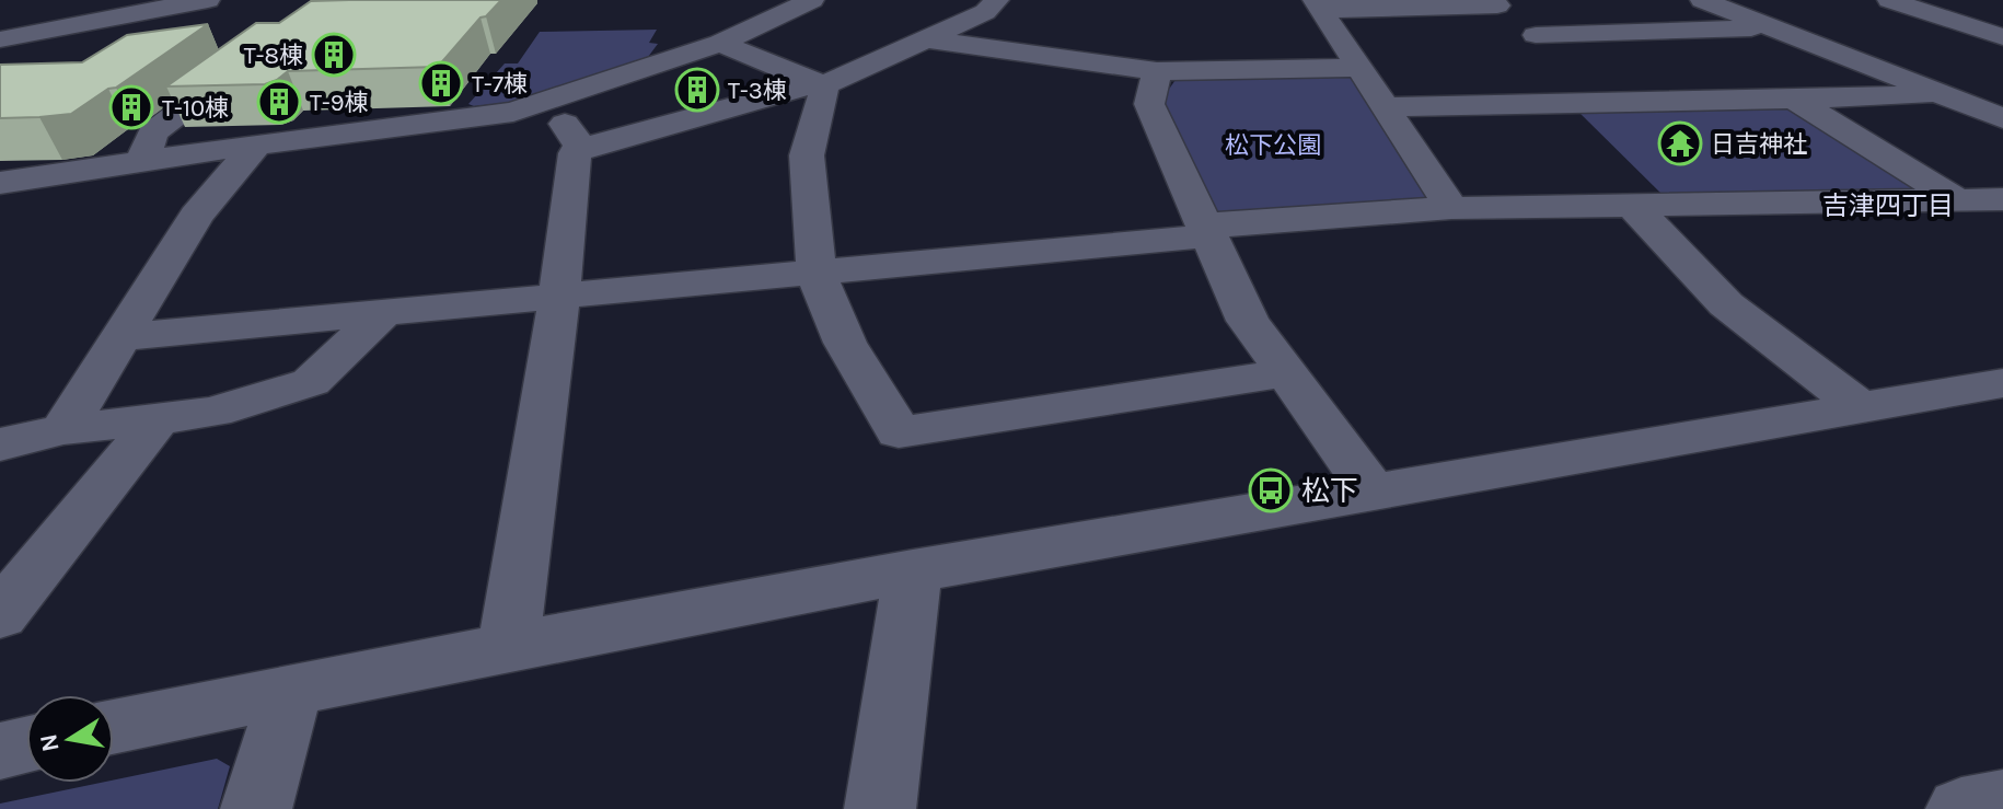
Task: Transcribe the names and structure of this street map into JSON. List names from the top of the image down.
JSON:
{
  "districts": ["吉津四丁目"],
  "parks": ["松下公園"],
  "places": {
    "building": [
      "T-8棟",
      "T-7棟",
      "T-3棟",
      "T-9棟",
      "T-10棟"
    ],
    "temple": ["日吉神社"],
    "bus stop": ["松下"]
  },
  "north": "left"
}
